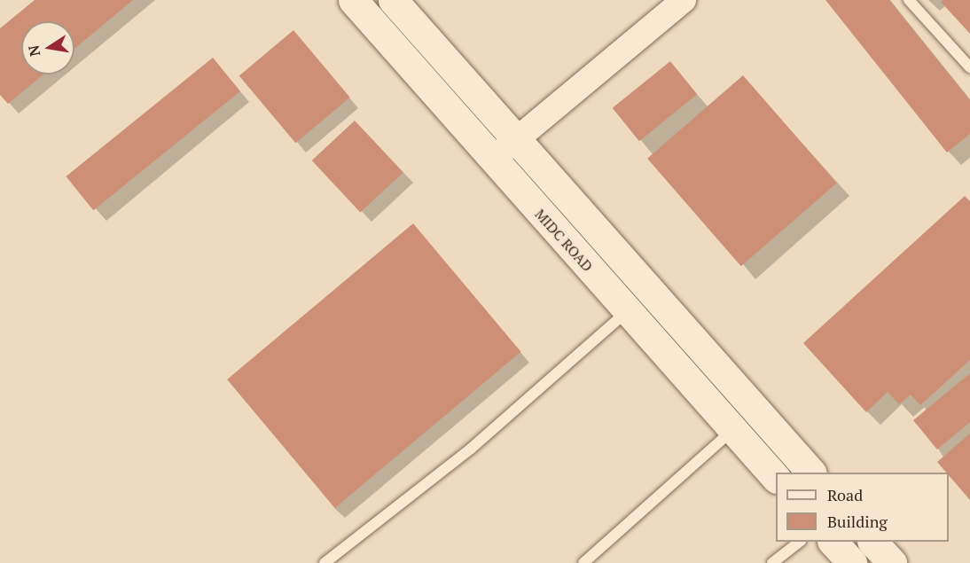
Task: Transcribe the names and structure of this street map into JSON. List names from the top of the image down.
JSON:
{
  "streets": {
    "main road": ["MIDC ROAD"]
  },
  "legend": ["Road", "Building"],
  "north": "left"
}
